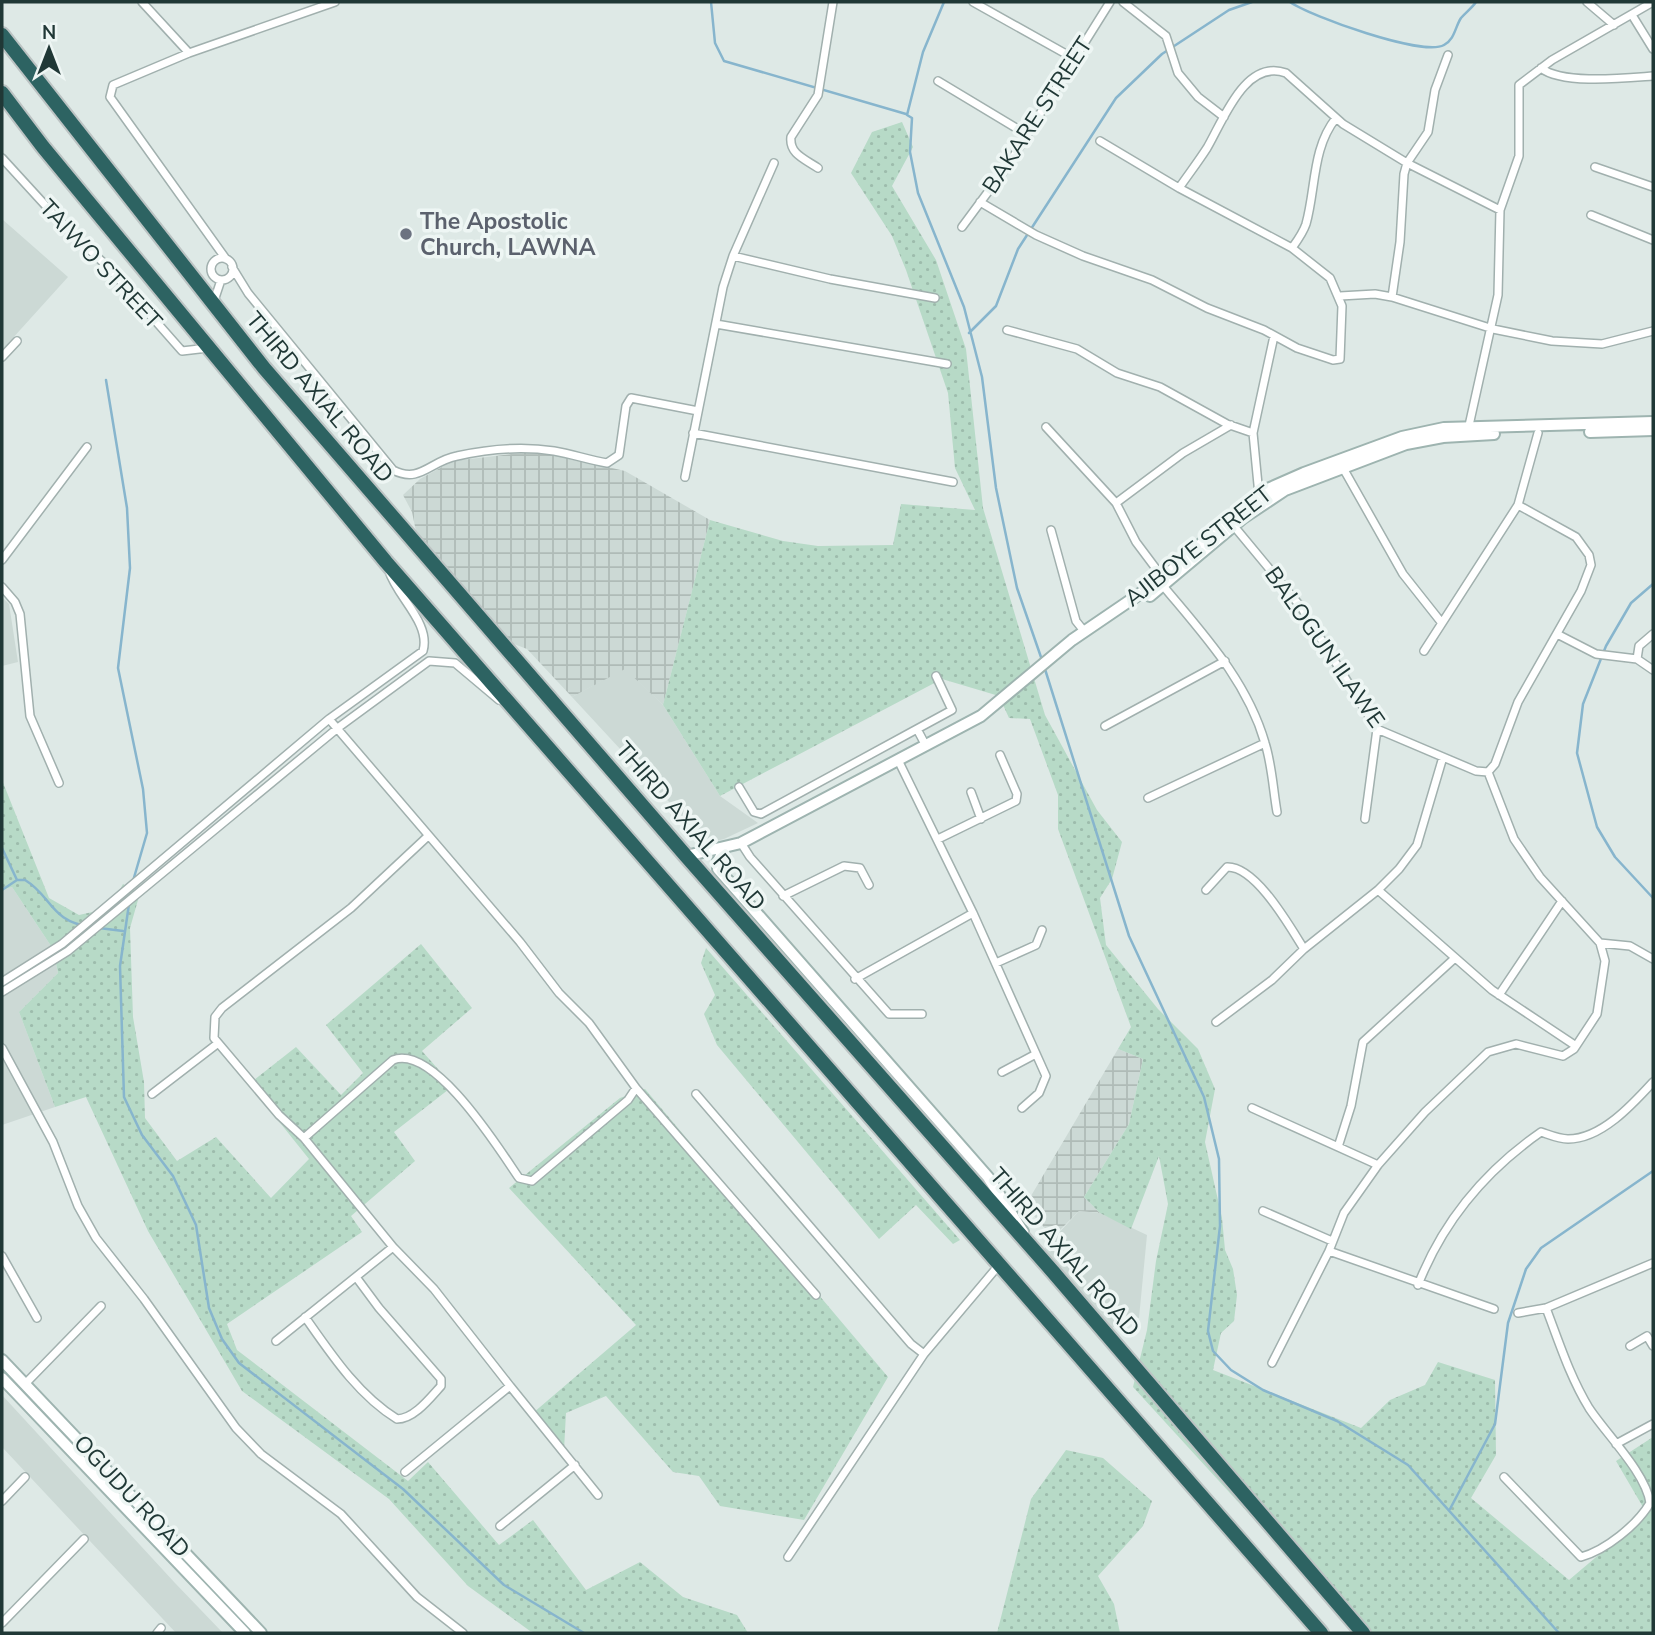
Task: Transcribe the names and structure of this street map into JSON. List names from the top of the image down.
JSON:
{
  "streets": {
    "highway": ["THIRD AXIAL ROAD"],
    "street": [
      "BAKARE STREET",
      "TAIWO STREET",
      "AJIBOYE STREET",
      "BALOGUN ILAWE",
      "OGUDU ROAD"
    ]
  },
  "crossings": [
    ["THIRD AXIAL ROAD", "AJIBOYE STREET"],
    ["AJIBOYE STREET", "BALOGUN ILAWE"]
  ],
  "places": ["The Apostolic Church, LAWNA"],
  "north": "top"
}
